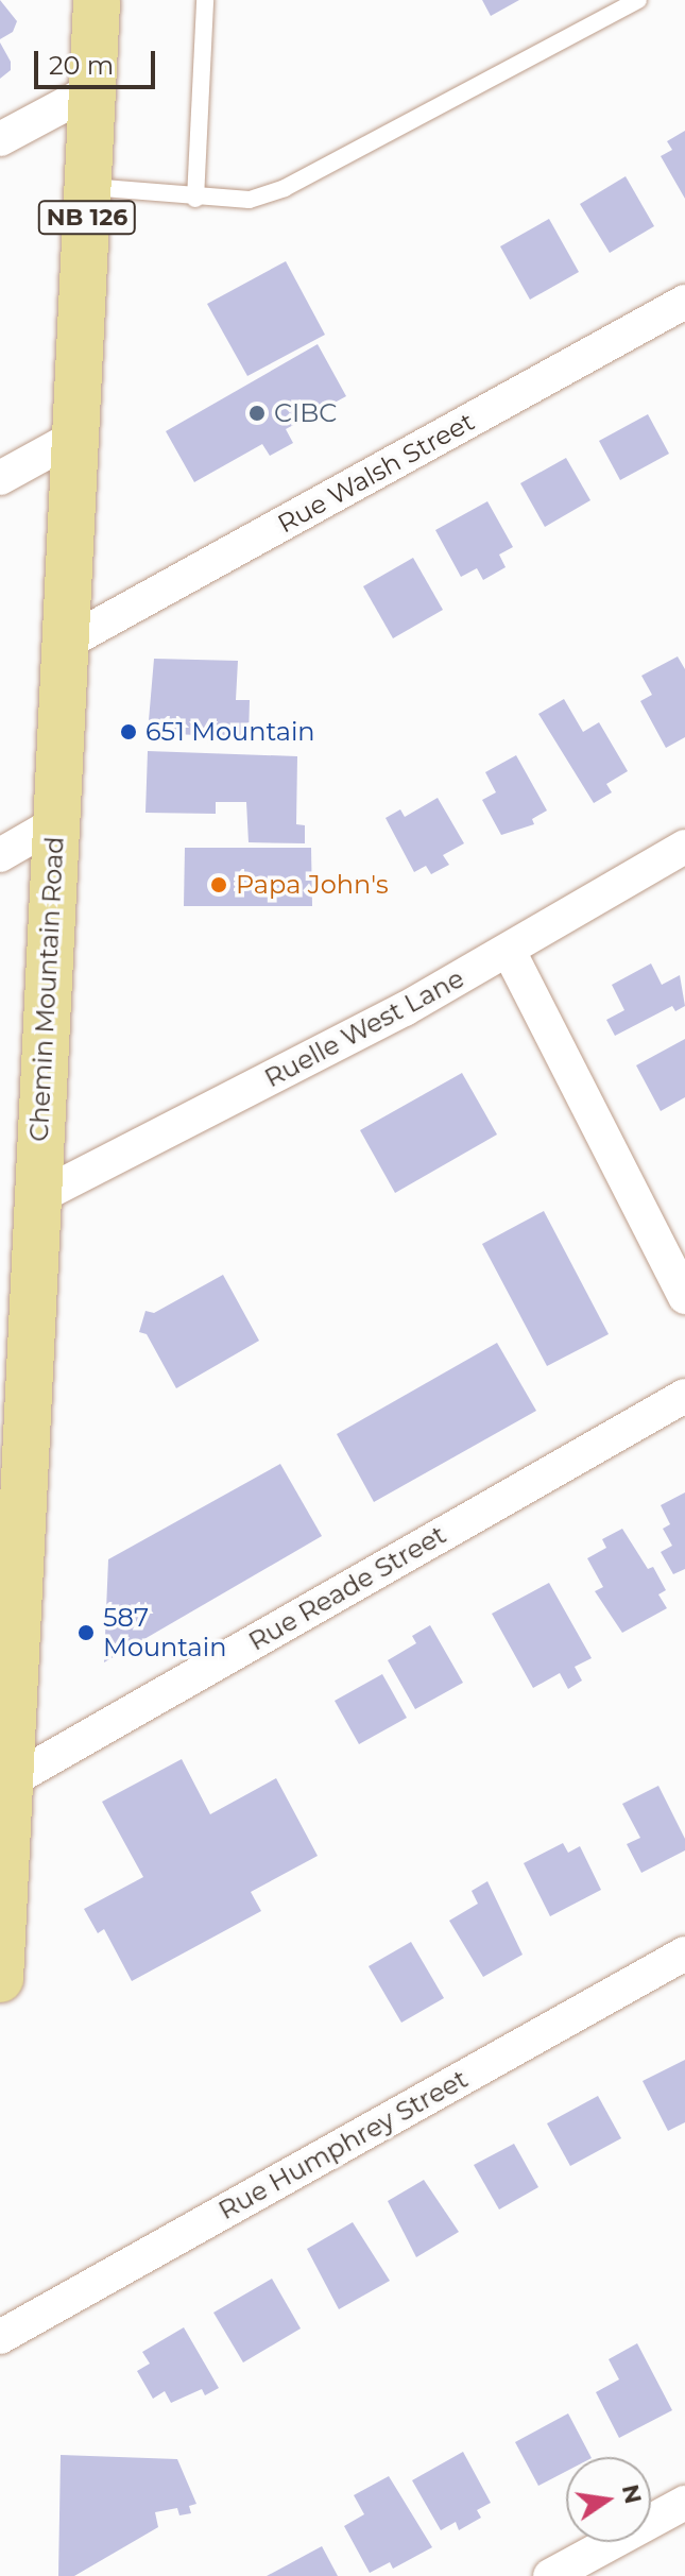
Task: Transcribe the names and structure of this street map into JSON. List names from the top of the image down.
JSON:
{
  "streets": {
    "main road": ["NB 126", "Chemin Mountain Road"],
    "street": [
      "Rue Walsh Street",
      "Ruelle West Lane",
      "Rue Reade Street",
      "Rue Humphrey Street"
    ]
  },
  "crossings": [
    ["Rue Walsh Street", "Chemin Mountain Road"],
    ["Chemin Mountain Road", "Ruelle West Lane"],
    ["Chemin Mountain Road", "Rue Reade Street"]
  ],
  "places": [
    "CIBC",
    "651 Mountain",
    "Papa John's",
    "587 Mountain"
  ],
  "scale_bar": "20 m",
  "north": "right"
}
